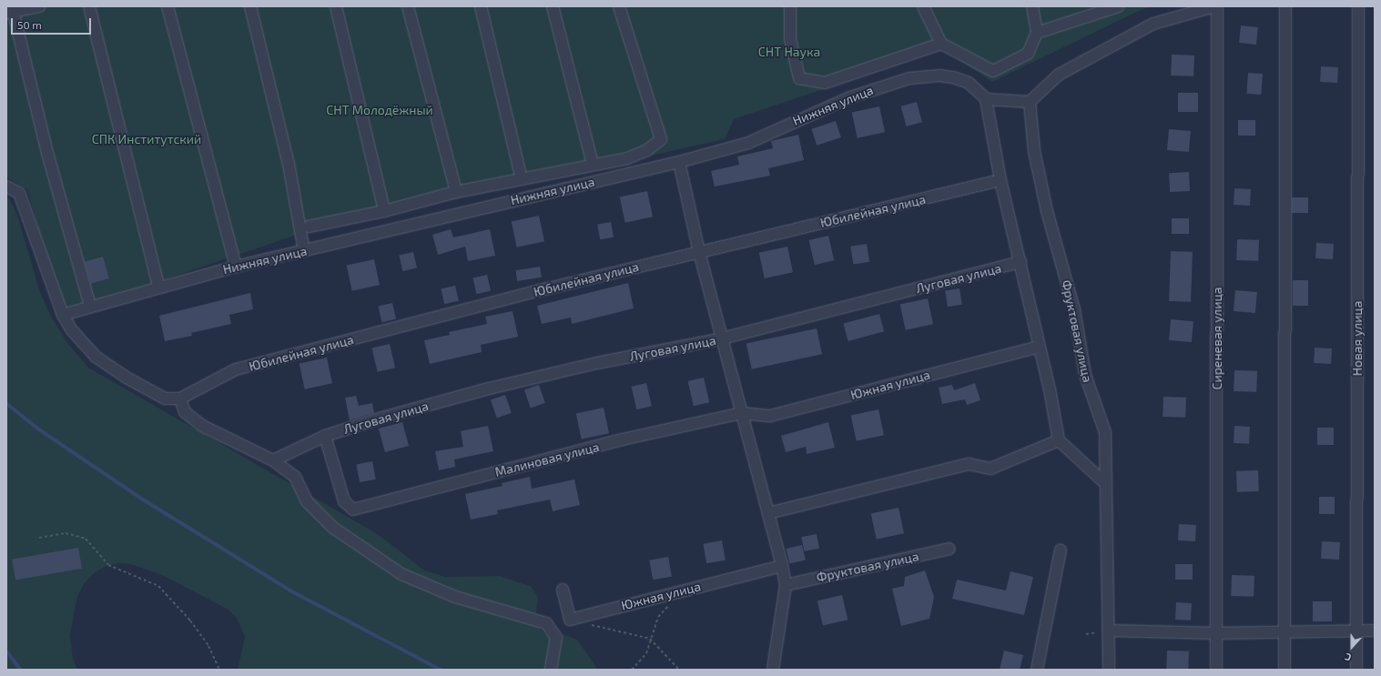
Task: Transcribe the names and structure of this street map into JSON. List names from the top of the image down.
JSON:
{
  "streets": {
    "street": [
      "Нижняя улица",
      "Юбилейная улица",
      "Луговая улица",
      "Фруктовая улица",
      "Сиреневая улица",
      "Новая улица",
      "Южная улица",
      "Малиновая улица"
    ]
  },
  "crossings": [
    ["Луговая улица", "Малиновая улица"],
    ["Южная улица", "Малиновая улица"]
  ],
  "parks": ["СНТ Наука", "СНТ Молодёжный", "СПК Институтский"],
  "scale_bar": "50 m",
  "north": "bottom"
}
